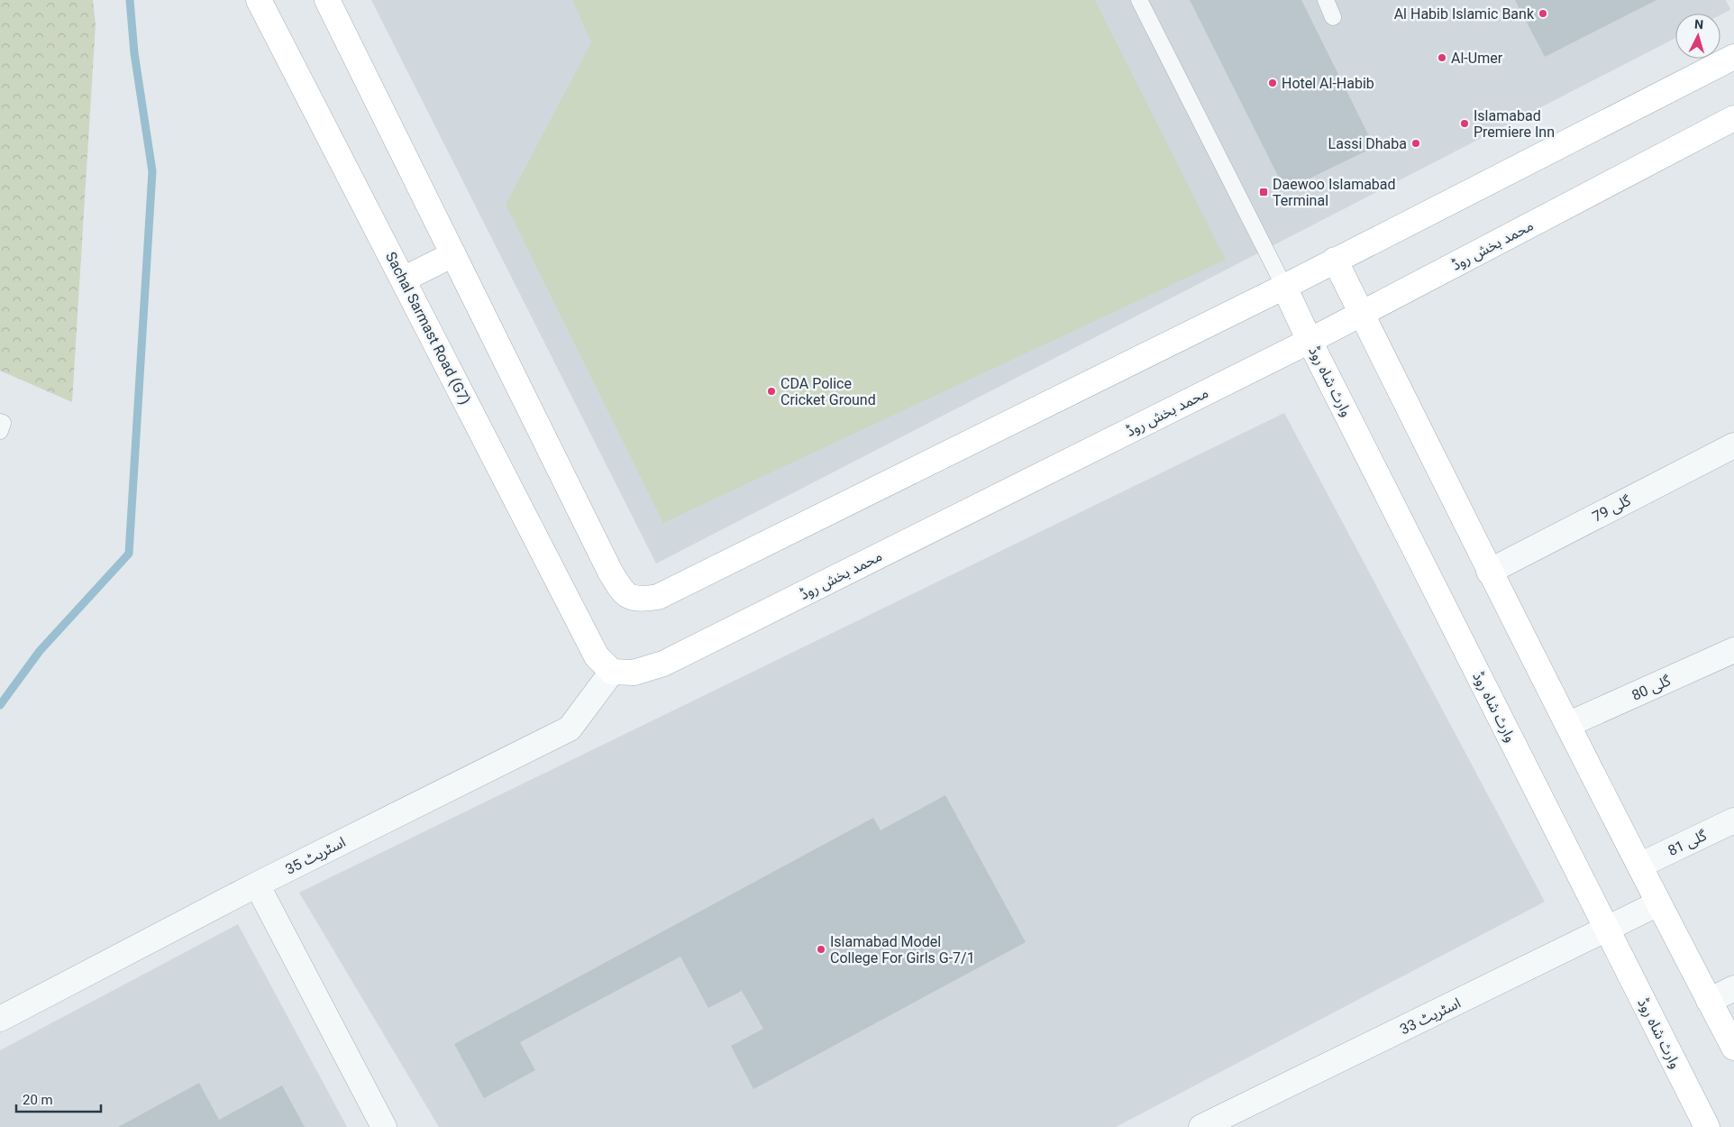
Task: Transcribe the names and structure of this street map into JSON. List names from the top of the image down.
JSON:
{
  "streets": {
    "street": [
      "محمد بخش روڈ",
      "Sachal Sarmast Road (G7)",
      "وارث شاہ روڈ",
      "گلی 79",
      "گلی 80",
      "گلی 81",
      "اسٹریٹ 35",
      "اسٹریٹ 33"
    ]
  },
  "crossings": [
    ["محمد بخش روڈ", "Sachal Sarmast Road (G7)"],
    ["محمد بخش روڈ", "وارث شاہ روڈ"],
    ["محمد بخش روڈ", "اسٹریٹ 35"],
    ["Sachal Sarmast Road (G7)", "اسٹریٹ 35"],
    ["وارث شاہ روڈ", "اسٹریٹ 33"]
  ],
  "places": {
    "other": [
      "Al Habib Islamic Bank",
      "Al-Umer",
      "Hotel Al-Habib",
      "Islamabad Premiere Inn",
      "Lassi Dhaba",
      "CDA Police Cricket Ground",
      "Islamabad Model College For Girls G-7/1"
    ],
    "transit": ["Daewoo Islamabad Terminal"]
  },
  "scale_bar": "20 m",
  "north": "top"
}
